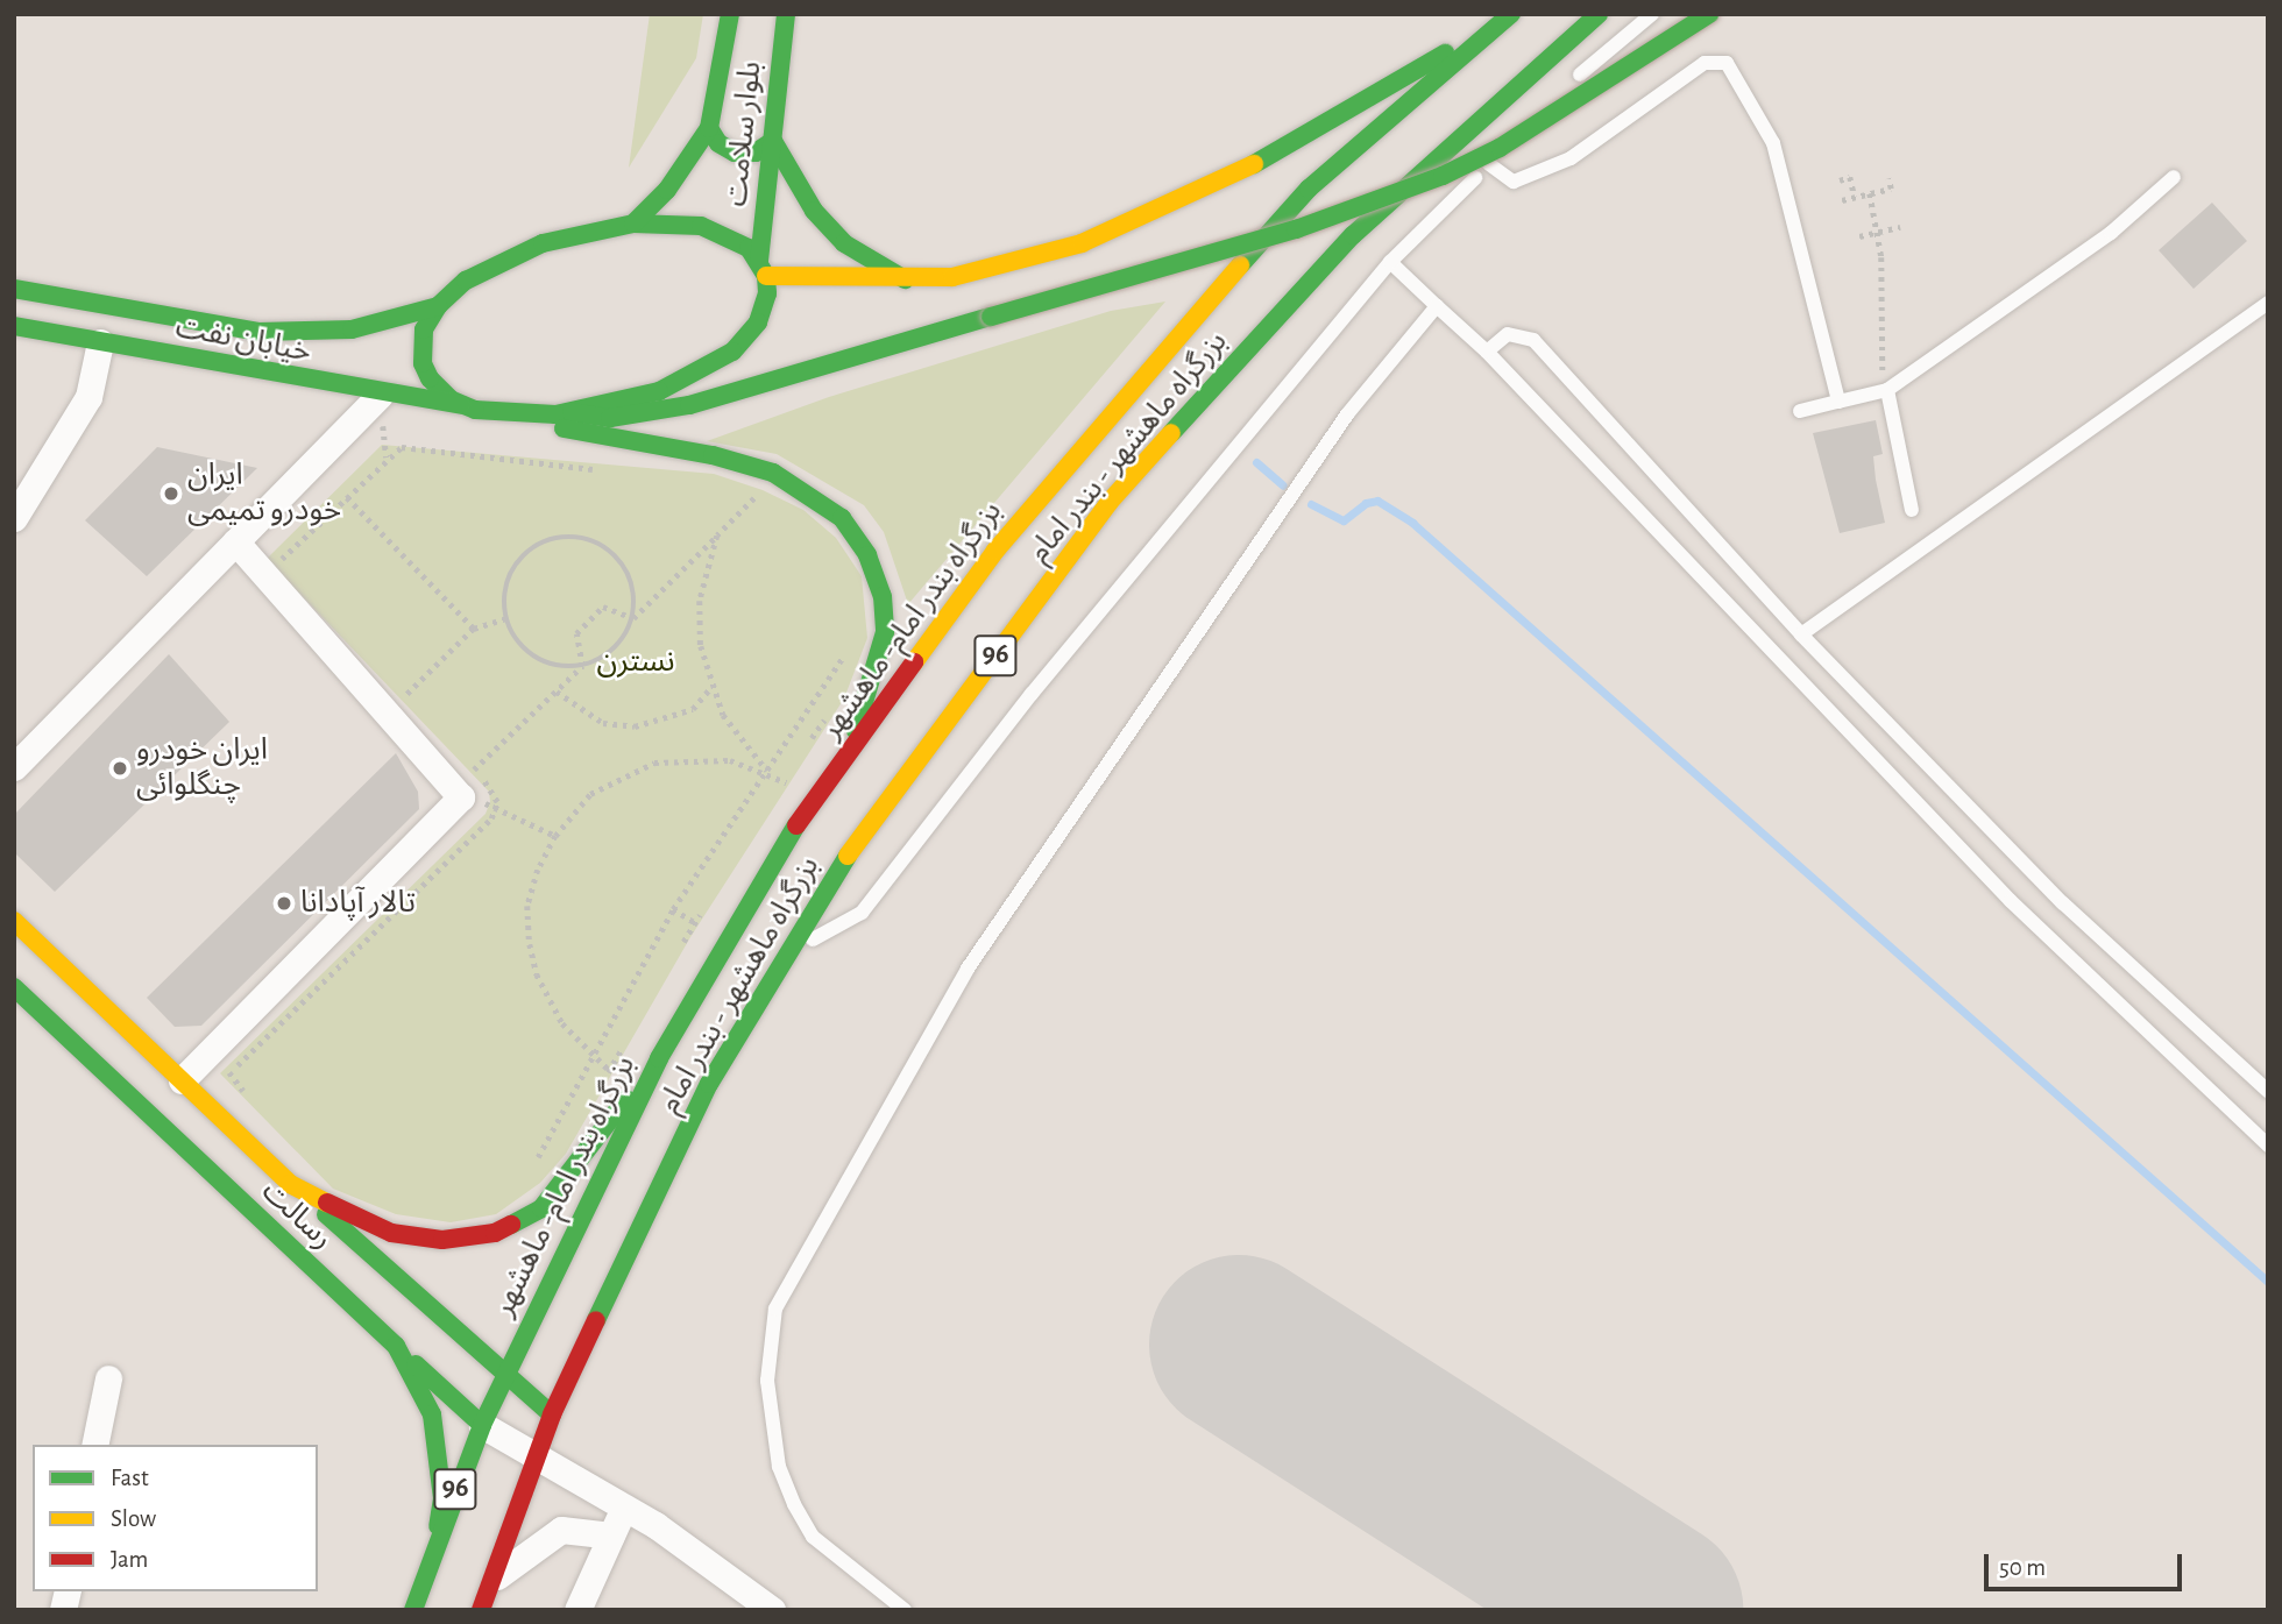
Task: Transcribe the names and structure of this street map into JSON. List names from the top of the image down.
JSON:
{
  "streets": {
    "main road": [
      "بلوار سلامت",
      "خیابان نفت",
      "بزرگراه ماهشهر - بندر امام",
      "بزرگراه بندر امام- ماهشهر",
      "96",
      "رسالت"
    ]
  },
  "crossings": [
    ["خیابان نفت", "بزرگراه بندر امام- ماهشهر"],
    ["بزرگراه ماهشهر - بندر امام", "96"],
    ["بزرگراه ماهشهر - بندر امام", "رسالت"],
    ["بزرگراه بندر امام- ماهشهر", "96"],
    ["بزرگراه بندر امام- ماهشهر", "رسالت"],
    ["96", "رسالت"]
  ],
  "parks": ["نسترن"],
  "places": ["ایران خودرو تمیمی", "ایران خودرو چنگلوائی", "تالار آپادانا"],
  "legend": ["Fast", "Slow", "Jam"],
  "scale_bar": "50 m"
}
